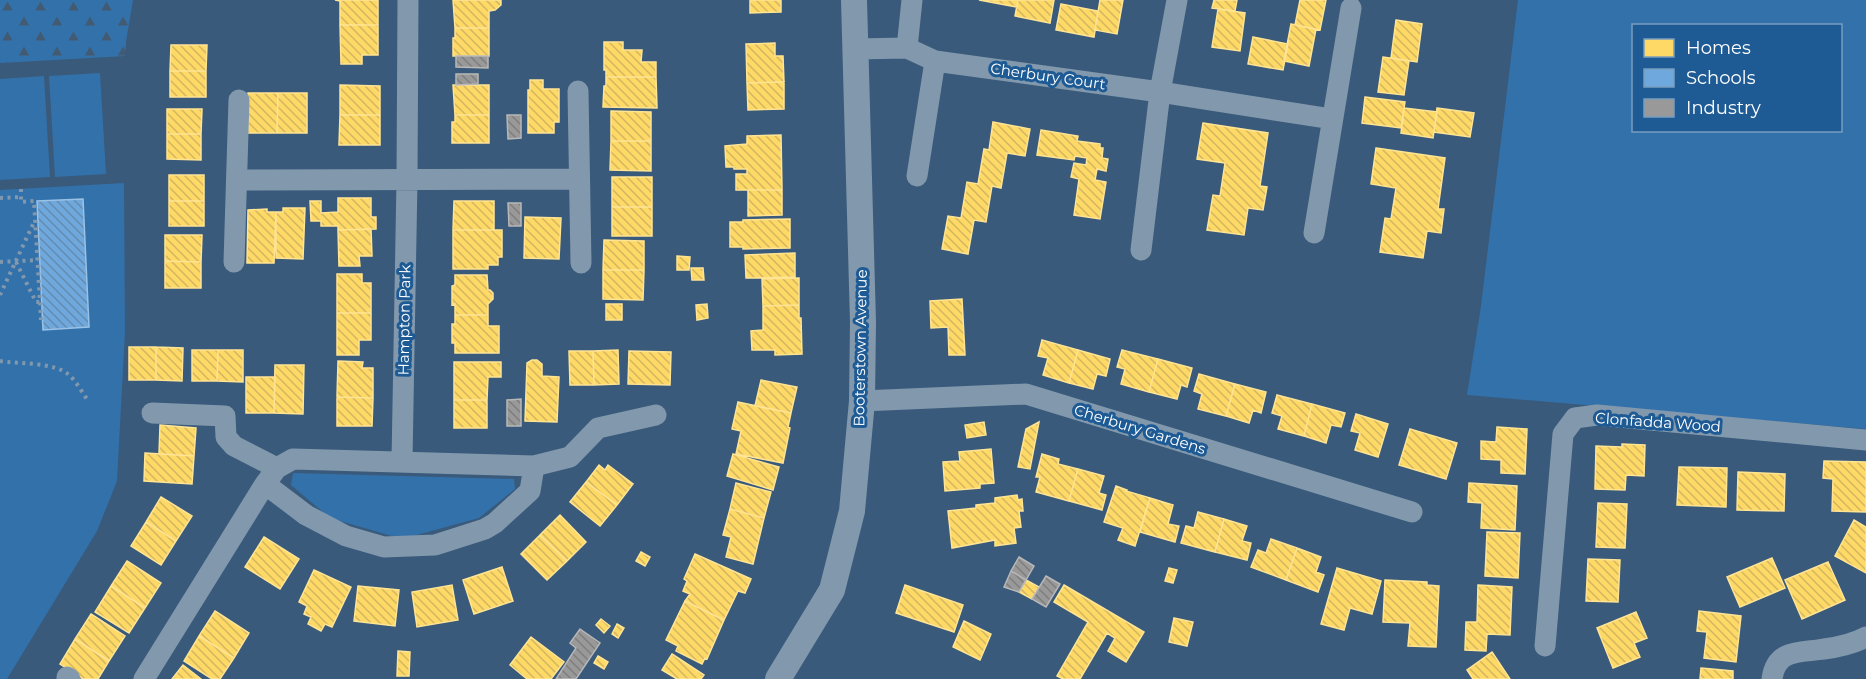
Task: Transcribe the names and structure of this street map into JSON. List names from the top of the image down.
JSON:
{
  "streets": {
    "street": [
      "Cherbury Court",
      "Hampton Park",
      "Booterstown Avenue",
      "Clonfadda Wood",
      "Cherbury Gardens"
    ]
  },
  "crossings": [
    ["Cherbury Court", "Booterstown Avenue"],
    ["Booterstown Avenue", "Cherbury Gardens"]
  ],
  "legend": ["Homes", "Schools", "Industry"]
}
